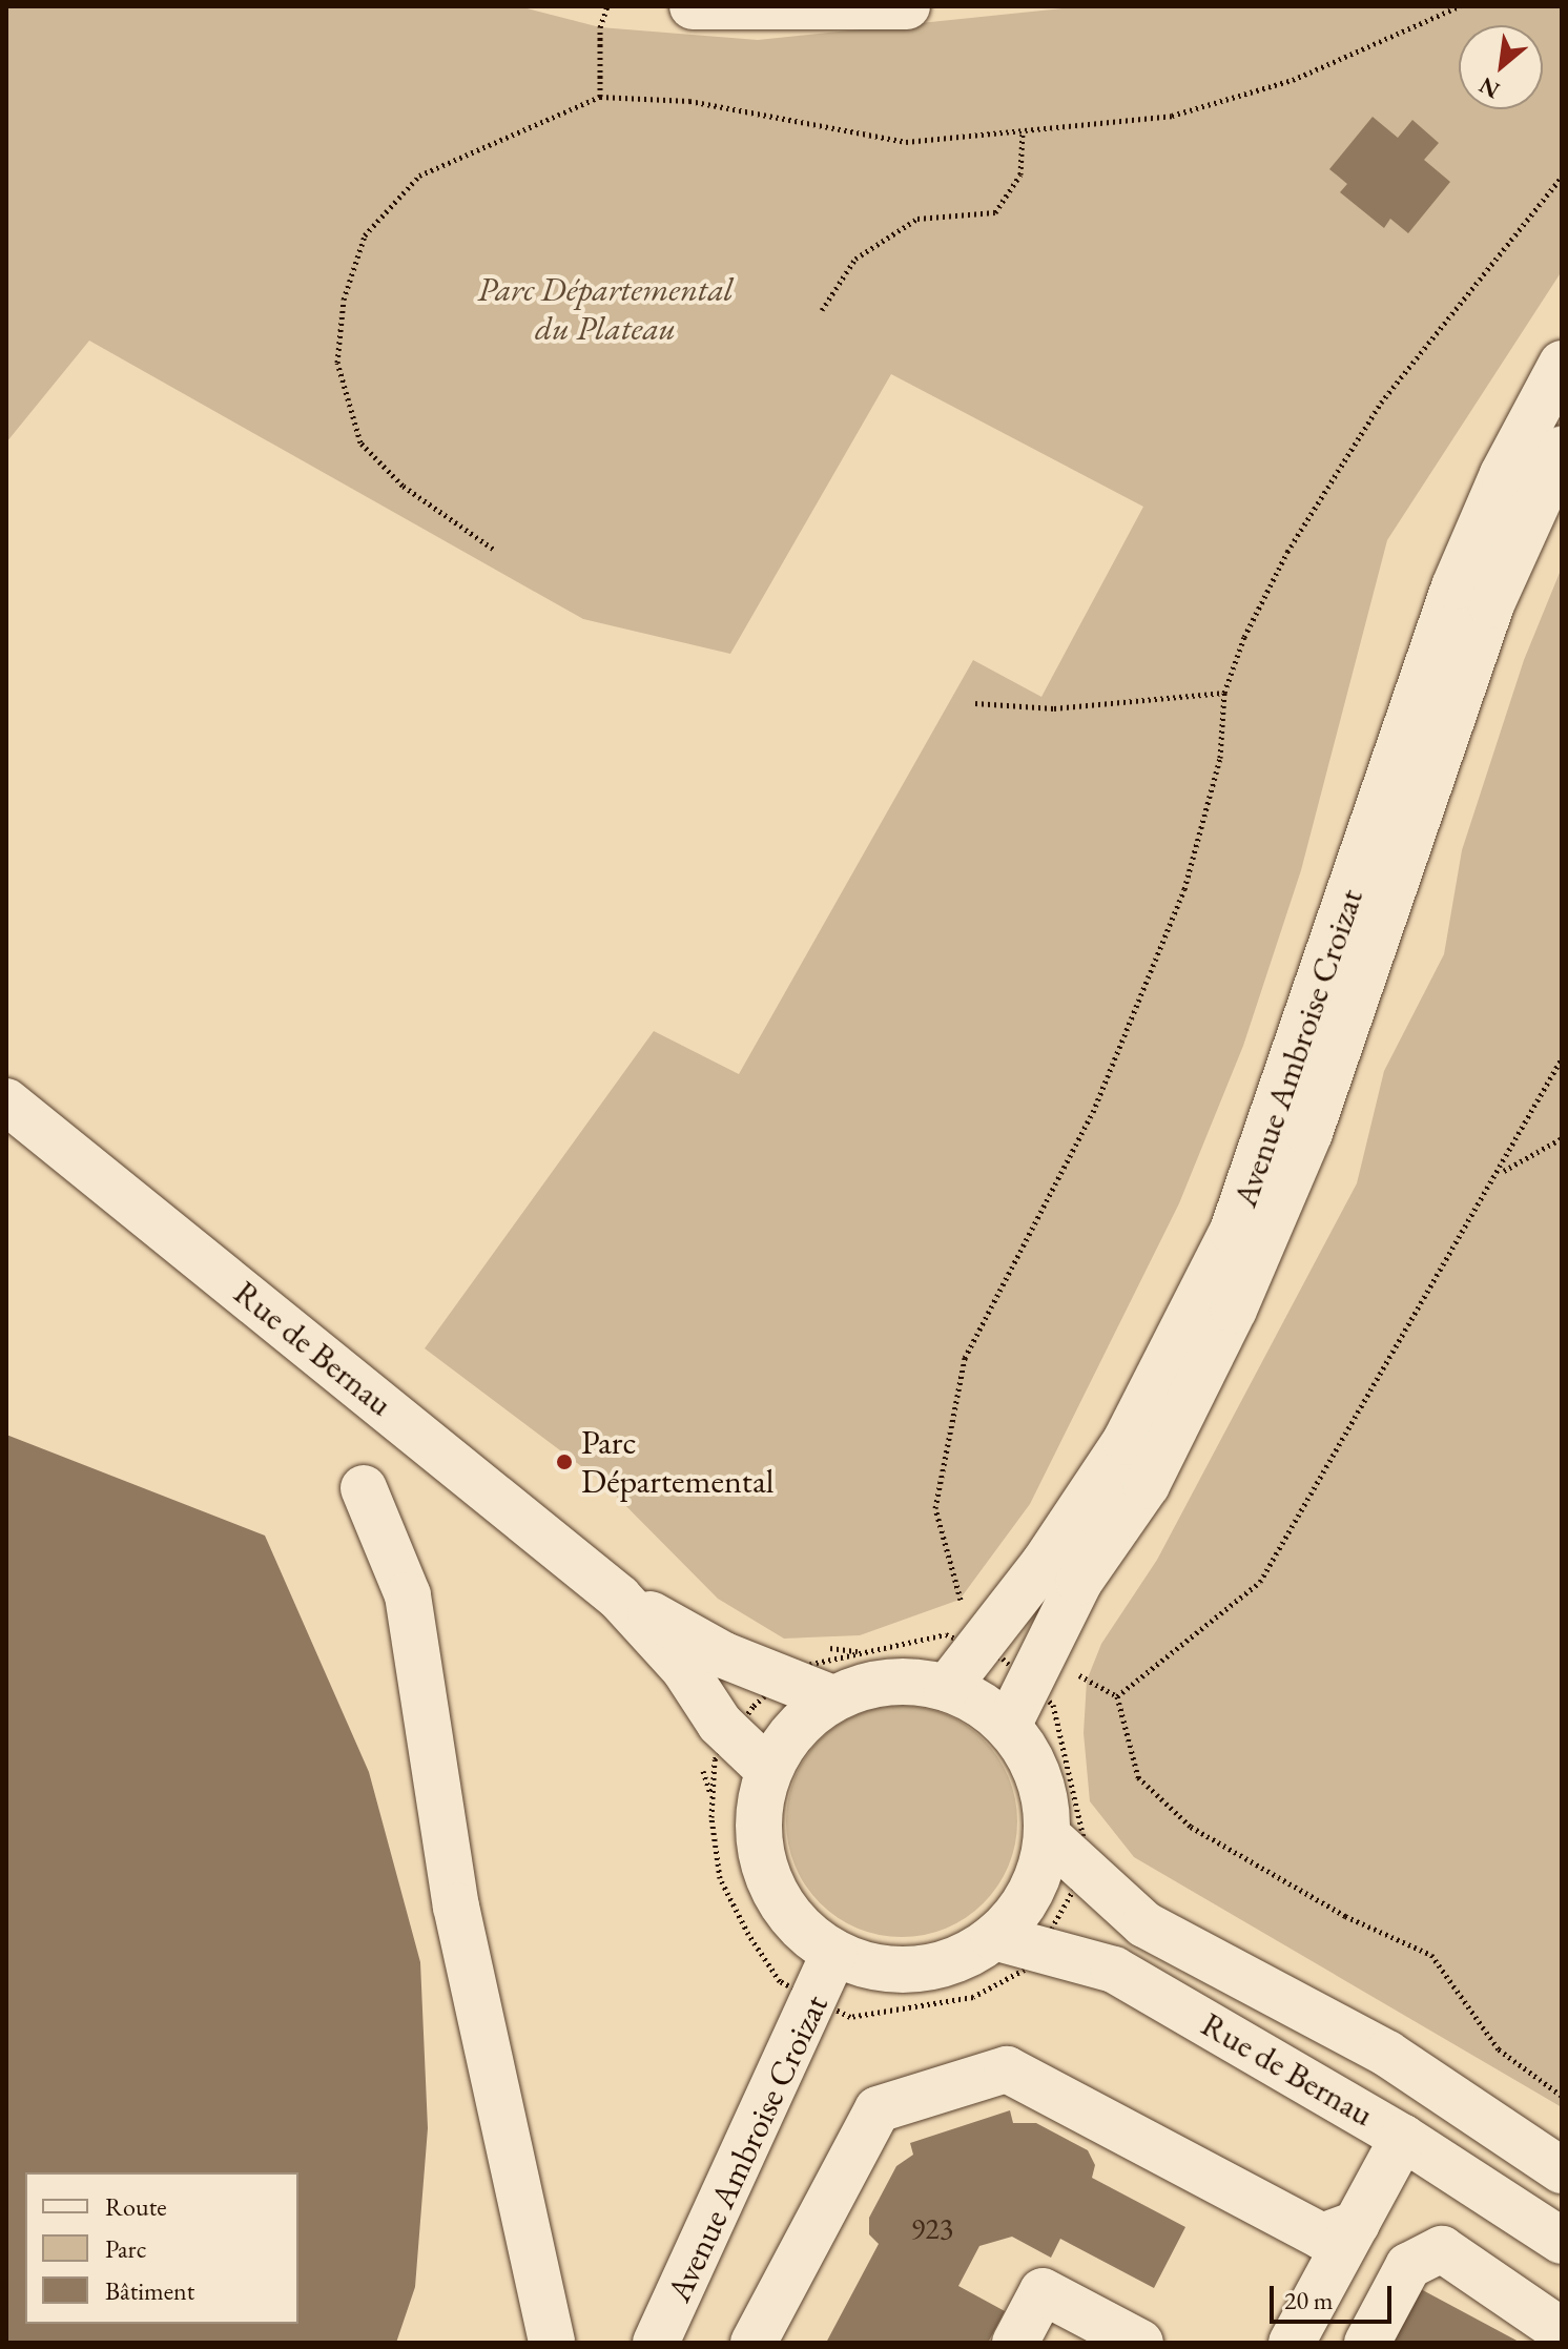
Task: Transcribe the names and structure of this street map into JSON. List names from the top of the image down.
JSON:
{
  "streets": {
    "street": ["Avenue Ambroise Croizat", "Rue de Bernau"]
  },
  "crossings": [
    ["Avenue Ambroise Croizat", "Rue de Bernau"]
  ],
  "parks": ["Parc Départemental du Plateau"],
  "places": ["Parc Départemental"],
  "house_numbers": ["923"],
  "legend": ["Route", "Parc", "Bâtiment"],
  "scale_bar": "20 m",
  "north": "bottom left"
}
